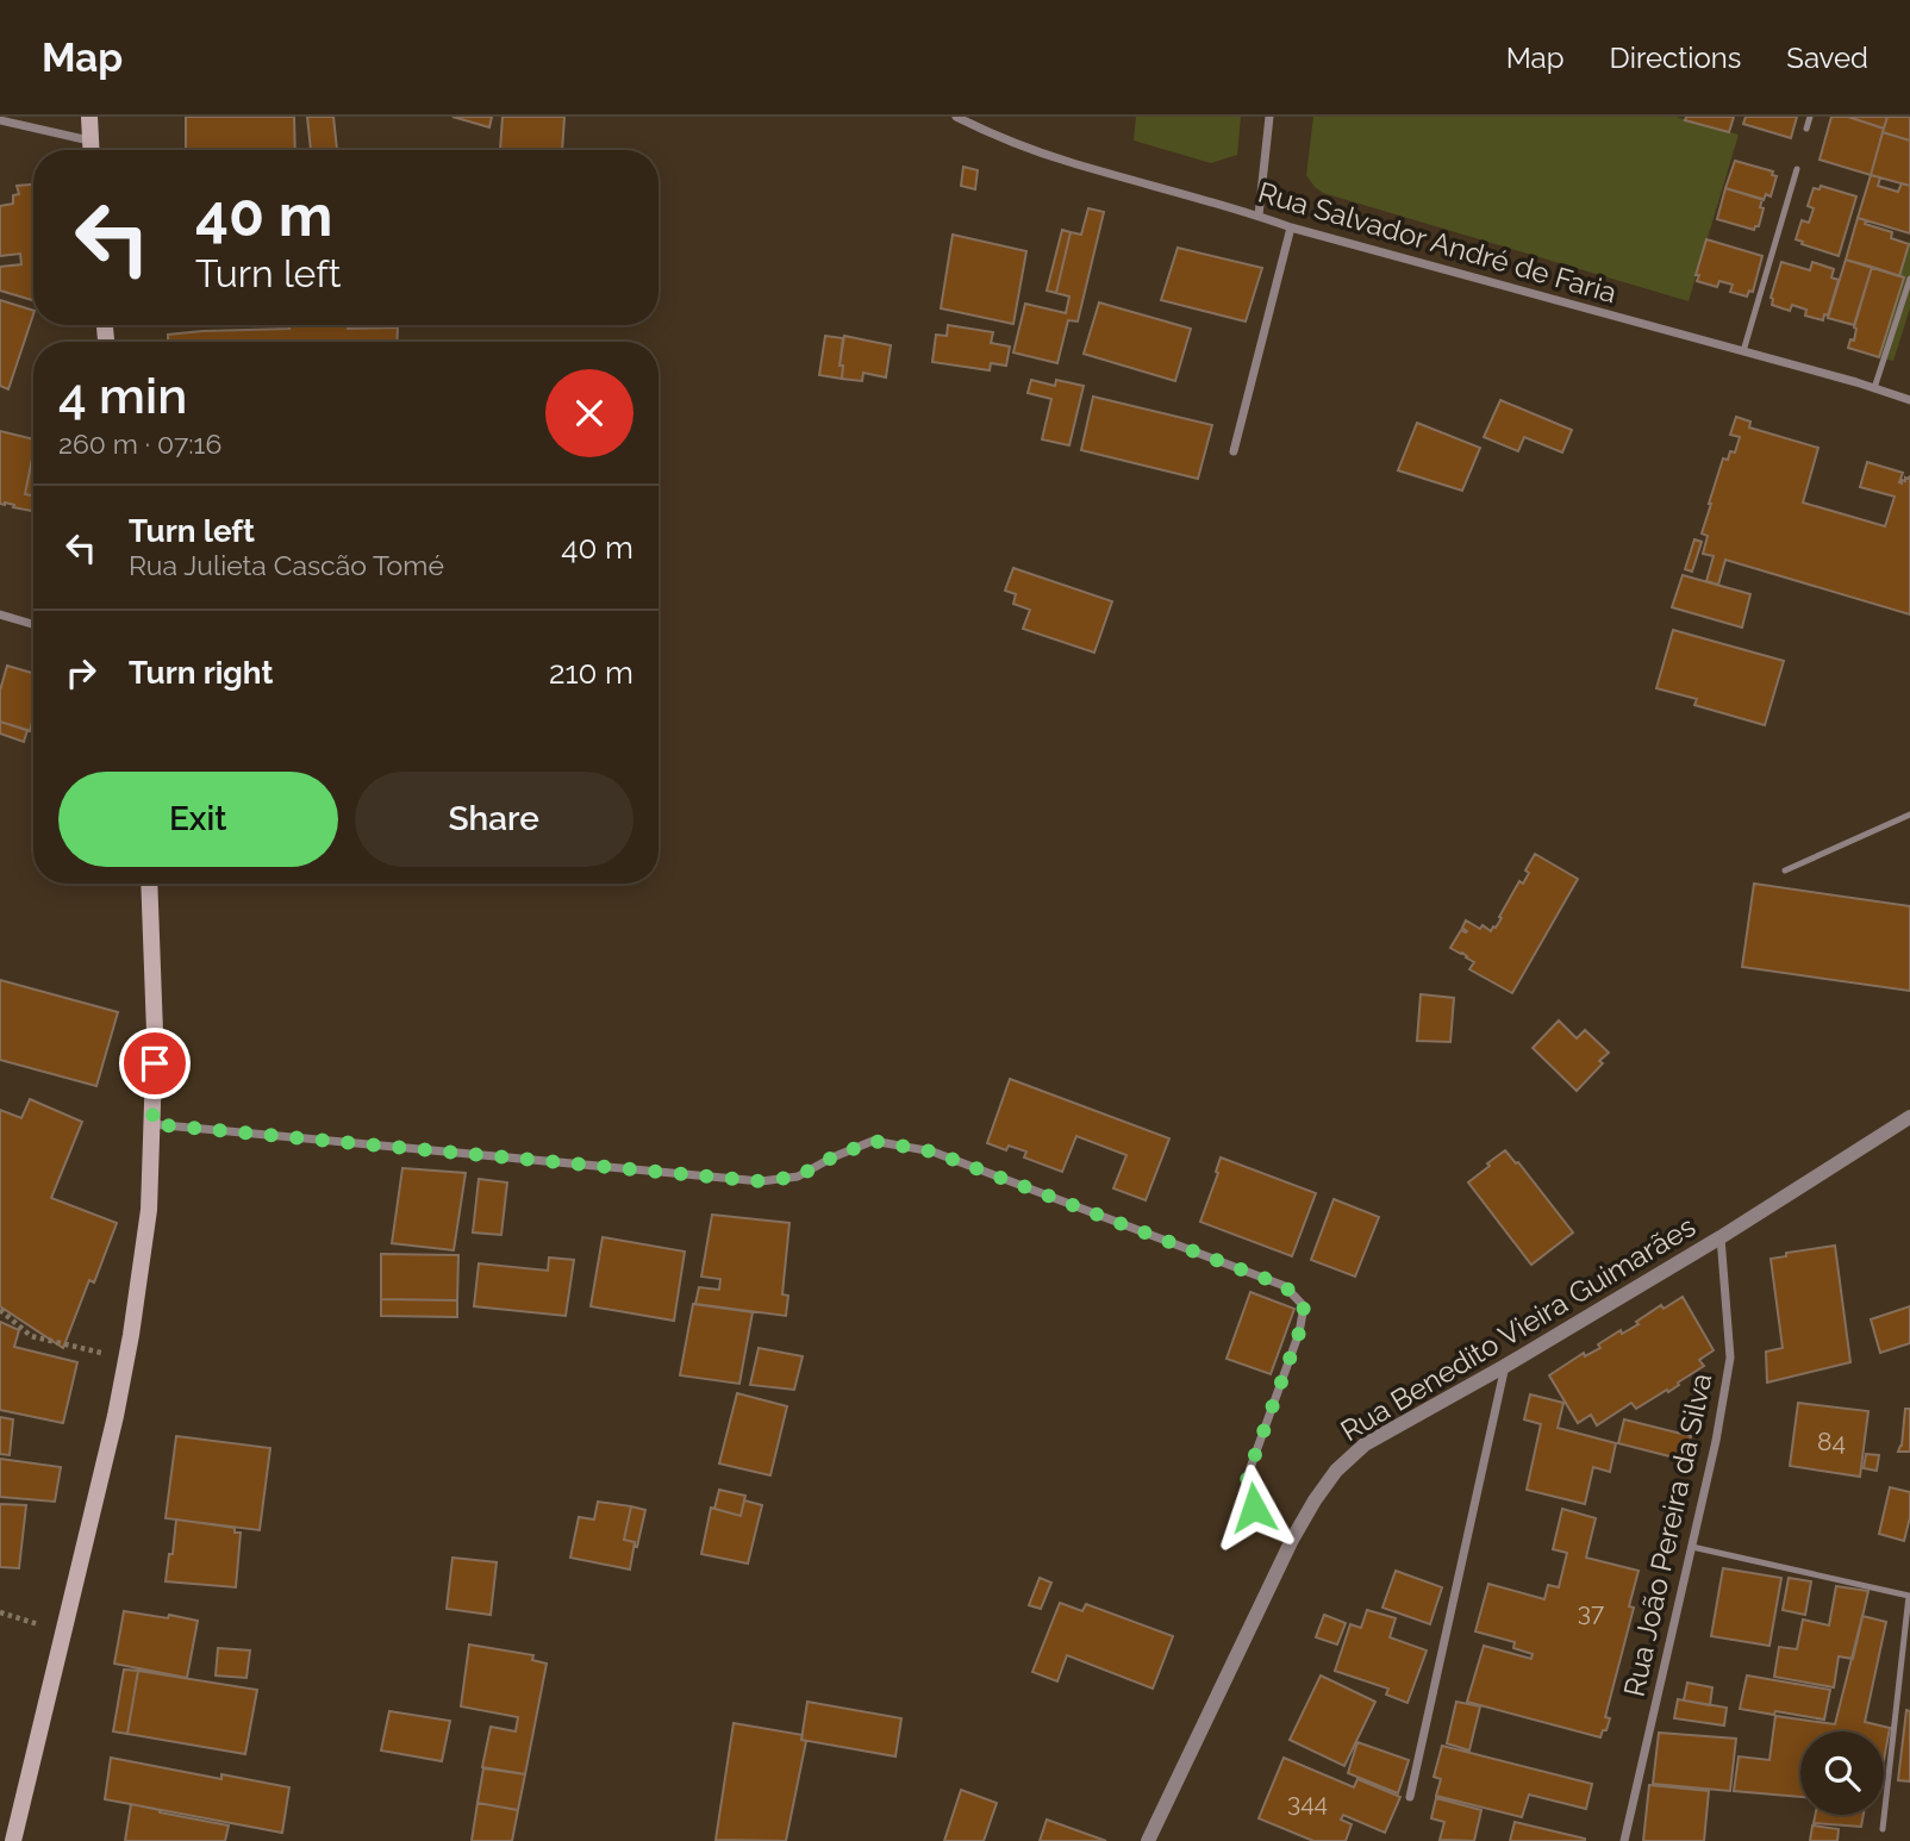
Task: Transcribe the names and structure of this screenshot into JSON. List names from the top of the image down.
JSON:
{
  "streets": {
    "street": ["Rua Salvador André de Faria", "Rua Benedito Vieira Guimarães", "Rua João Pereira da Silva"]
  },
  "crossings": [
    ["Rua Benedito Vieira Guimarães", "Rua João Pereira da Silva"]
  ],
  "house_numbers": ["84", "37", "344"],
  "page": {
    "header": "Map",
    "nav": ["Map", "Directions", "Saved"],
    "turn": ["40 m", "Turn left"],
    "heading": ["4 min", "260 m · 07:16"],
    "list": [
      {
        "name": "Turn left",
        "note": "Rua Julieta Cascão Tomé",
        "value": "40 m"
      },
      {
        "name": "Turn right",
        "value": "210 m"
      }
    ],
    "buttons": ["Exit", "Share"]
  }
}
